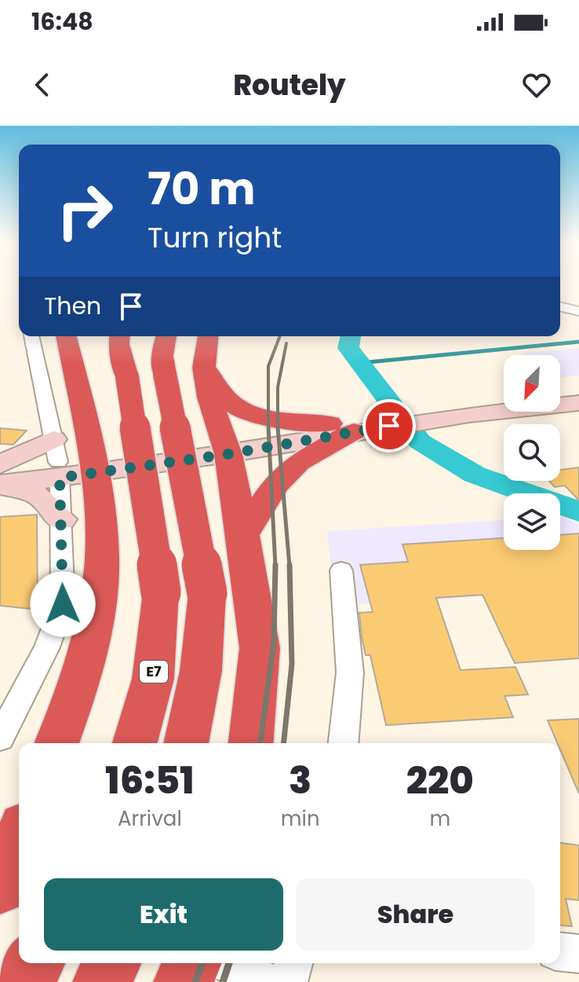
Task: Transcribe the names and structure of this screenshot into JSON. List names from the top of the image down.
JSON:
{
  "streets": {
    "highway": ["E7"]
  },
  "north": "bottom left",
  "page": {
    "status": "16:48",
    "header": "Routely",
    "turn": ["70 m", "Turn right"],
    "then": "Then",
    "eta": [
      "16:51",
      "Arrival",
      "3",
      "min",
      "220",
      "m"
    ],
    "buttons": ["Exit", "Share"]
  }
}
